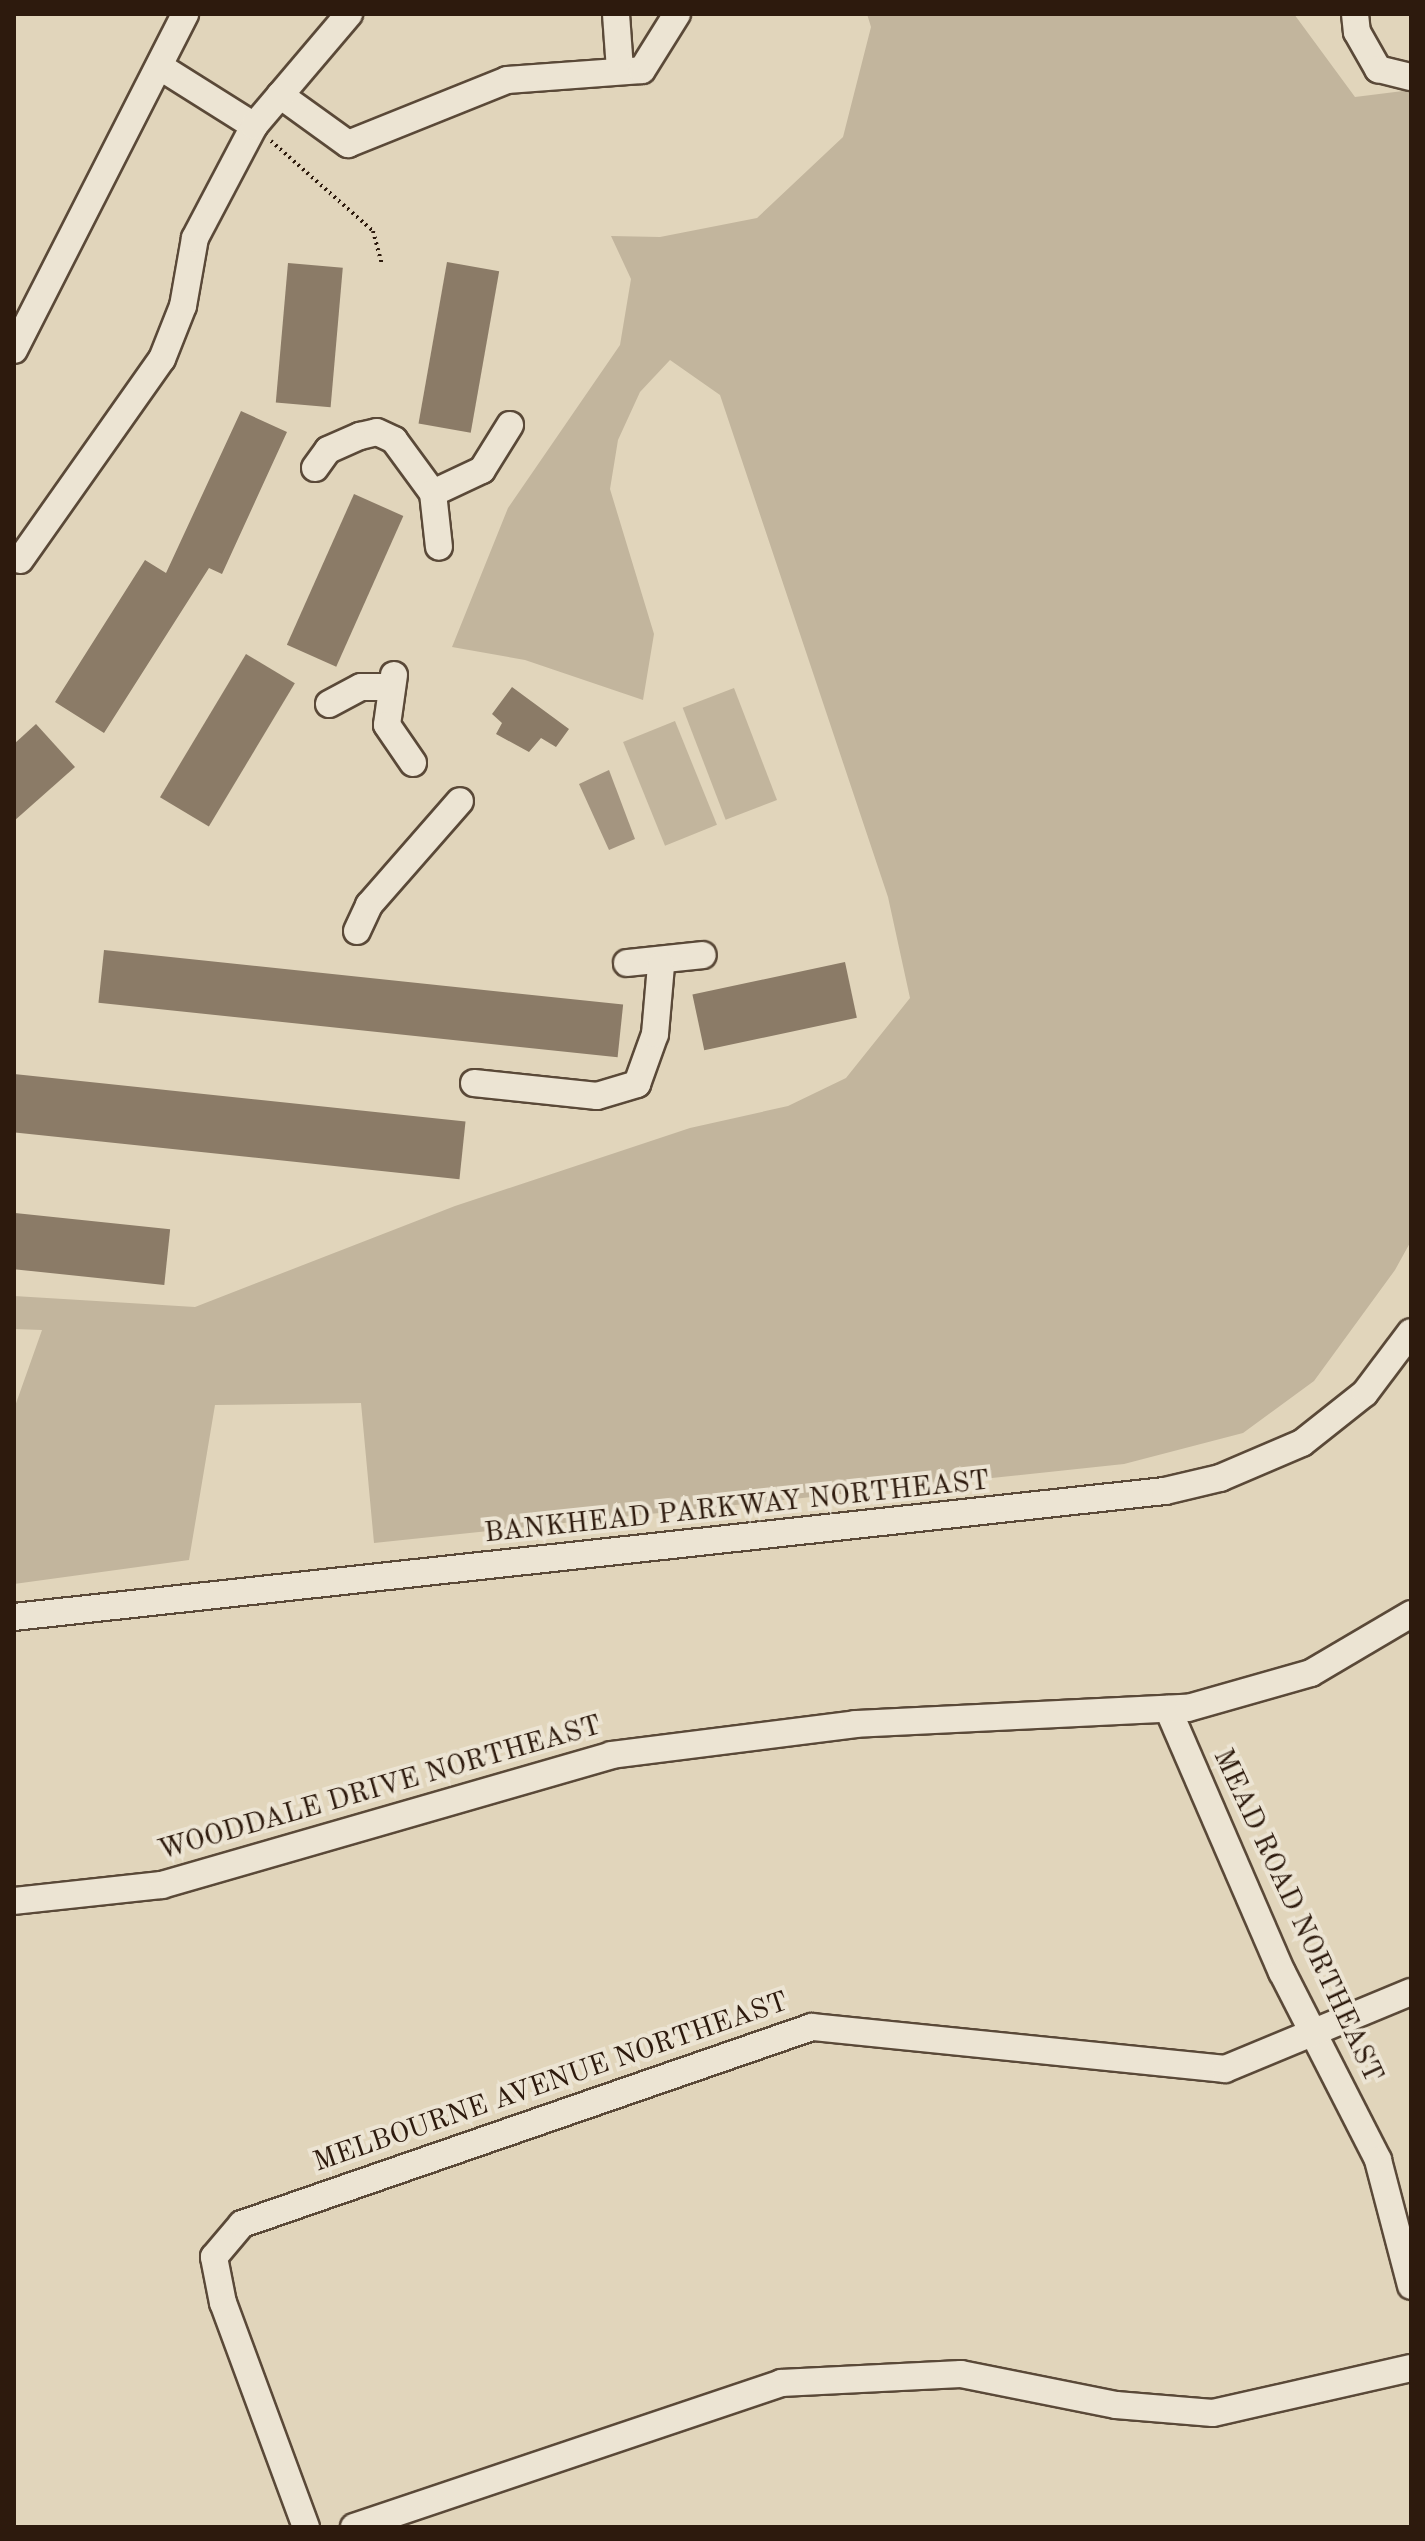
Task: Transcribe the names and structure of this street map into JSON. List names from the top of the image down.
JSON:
{
  "streets": {
    "street": [
      "BANKHEAD PARKWAY NORTHEAST",
      "WOODDALE DRIVE NORTHEAST",
      "MEAD ROAD NORTHEAST",
      "MELBOURNE AVENUE NORTHEAST"
    ]
  },
  "crossings": [
    ["WOODDALE DRIVE NORTHEAST", "MEAD ROAD NORTHEAST"],
    ["MEAD ROAD NORTHEAST", "MELBOURNE AVENUE NORTHEAST"]
  ]
}
